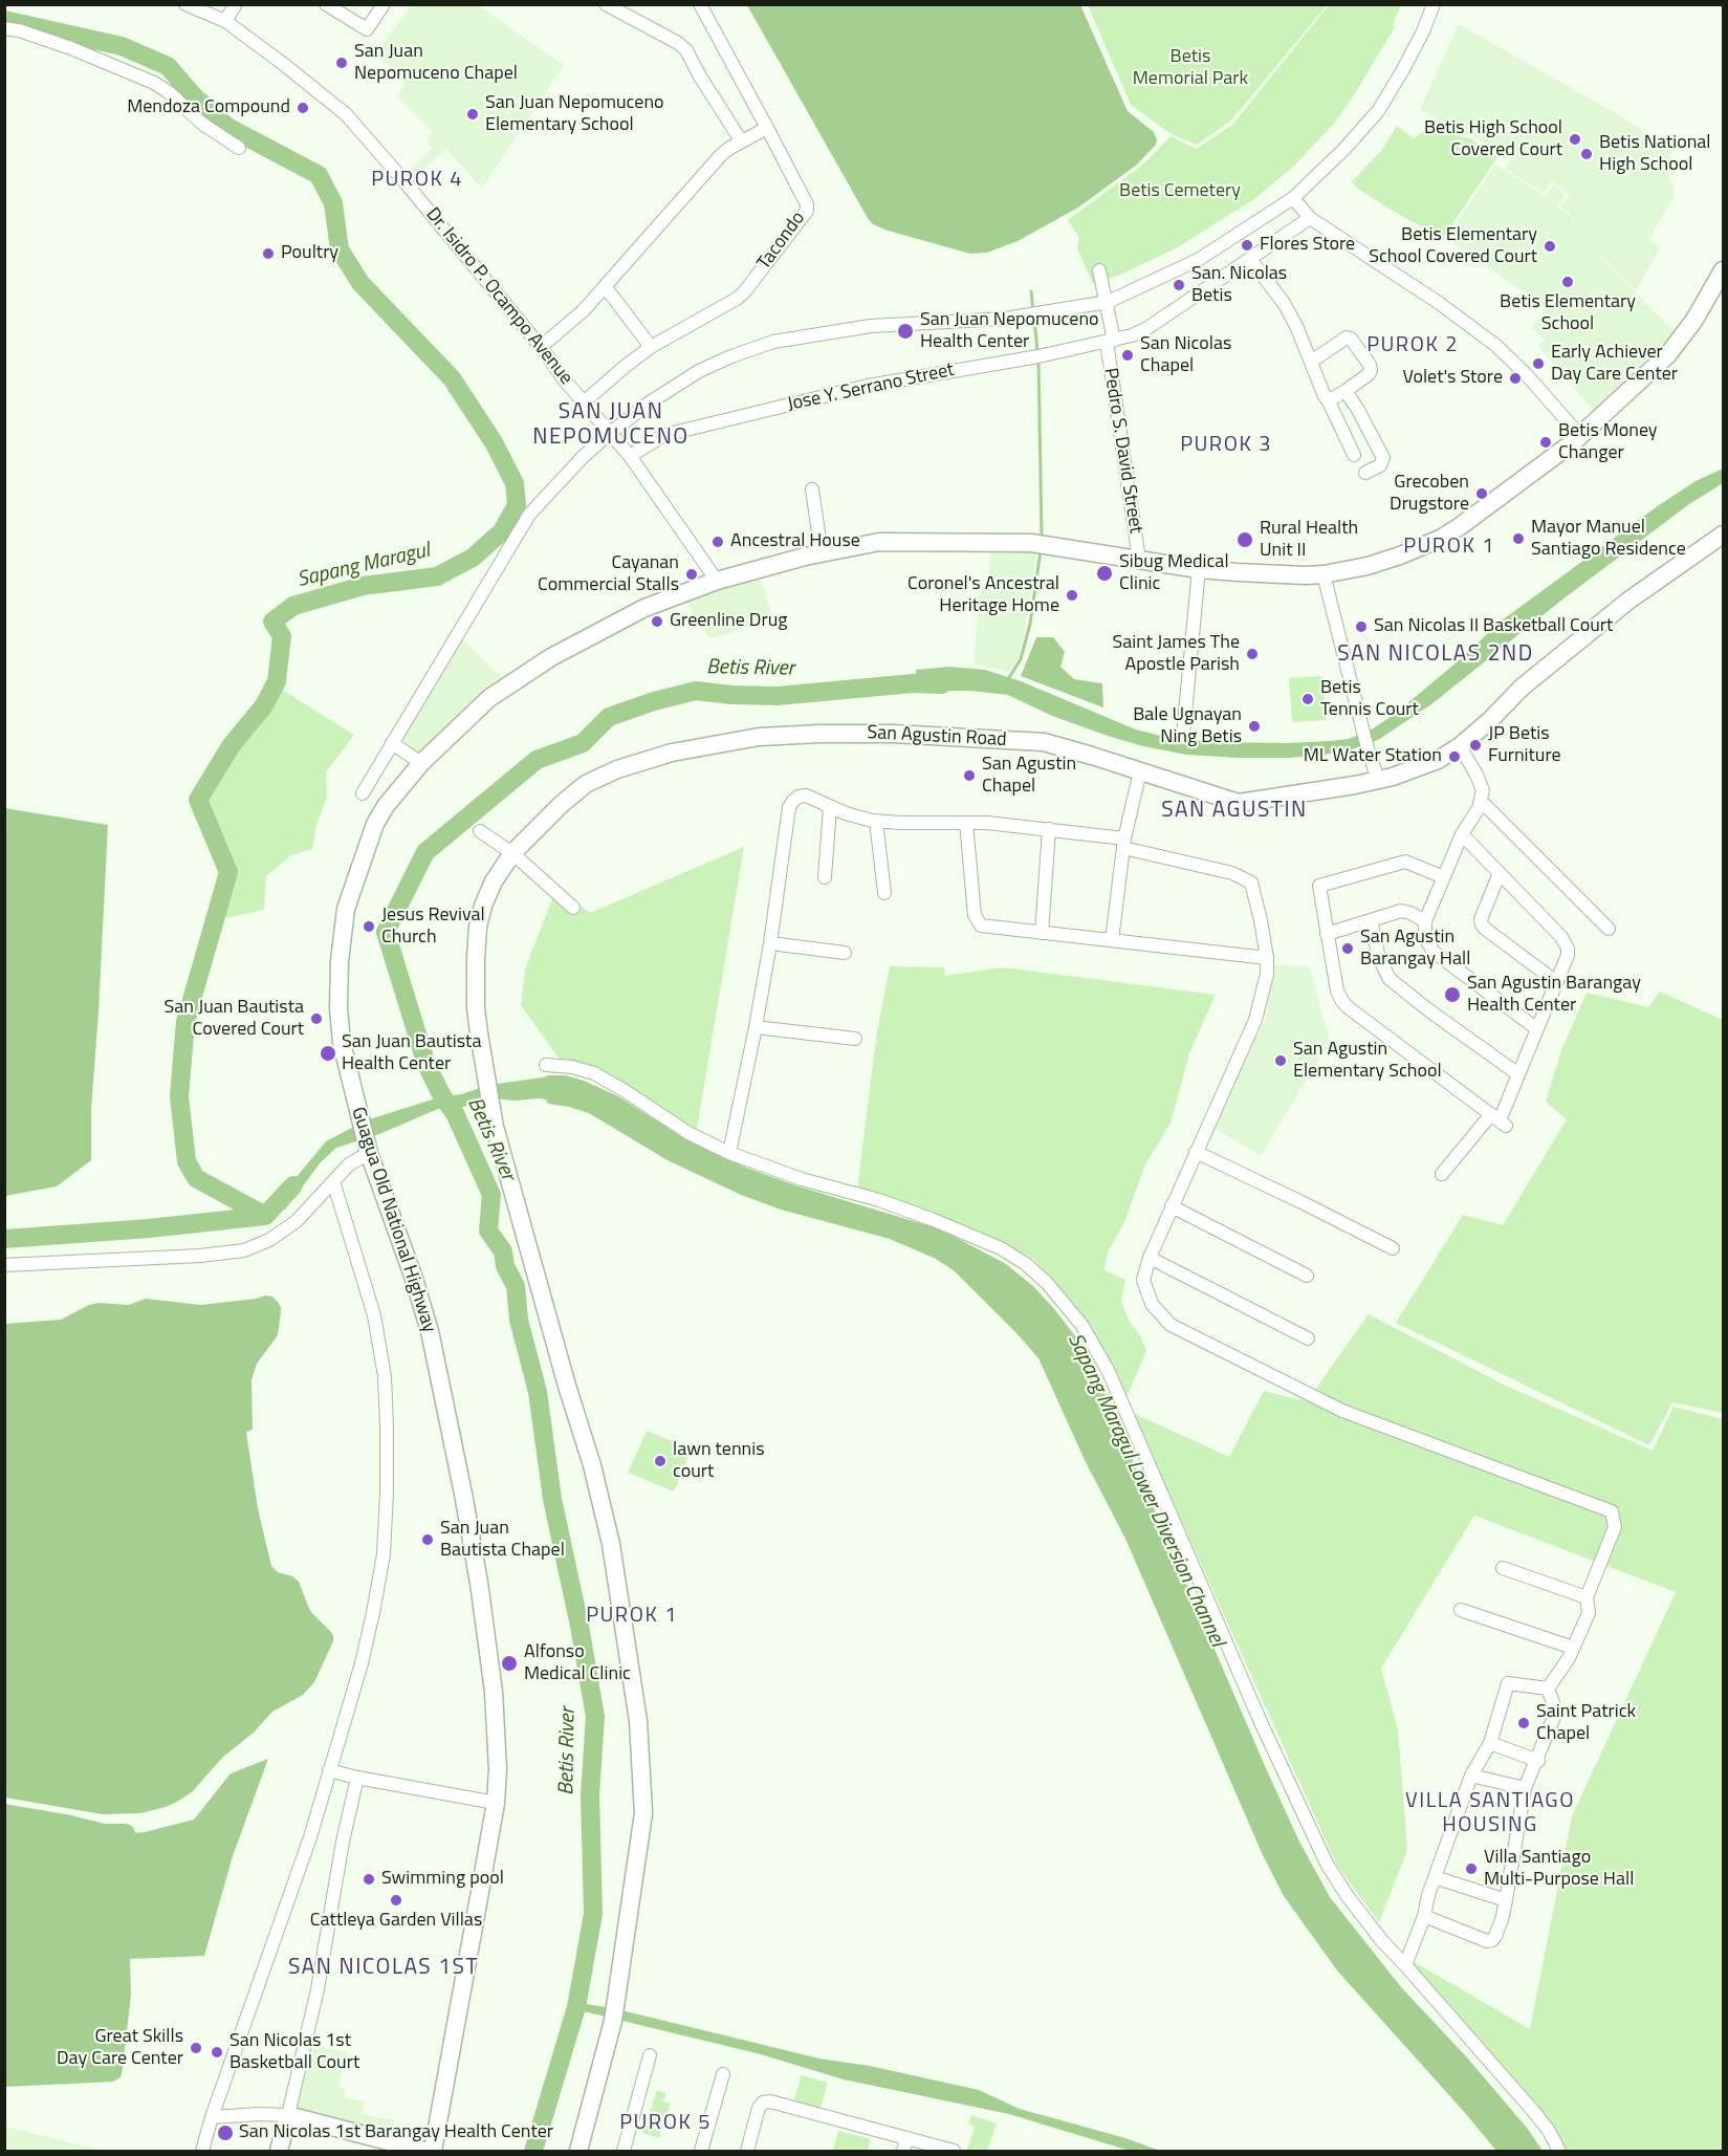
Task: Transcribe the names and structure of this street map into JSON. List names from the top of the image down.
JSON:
{
  "streets": {
    "main road": ["San Agustin Road", "Guagua Old National Highway"],
    "street": [
      "Tacondo",
      "Dr. Isidro P. Ocampo Avenue",
      "Jose Y. Serrano Street",
      "Pedro S. David Street"
    ]
  },
  "crossings": [
    ["Tacondo", "Dr. Isidro P. Ocampo Avenue"],
    ["Dr. Isidro P. Ocampo Avenue", "Jose Y. Serrano Street"],
    ["Dr. Isidro P. Ocampo Avenue", "Guagua Old National Highway"],
    ["Jose Y. Serrano Street", "Pedro S. David Street"],
    ["Pedro S. David Street", "Guagua Old National Highway"]
  ],
  "districts": [
    "PUROK 4",
    "PUROK 2",
    "SAN JUAN NEPOMUCENO",
    "PUROK 3",
    "PUROK 1",
    "SAN NICOLAS 2ND",
    "SAN AGUSTIN",
    "PUROK 1",
    "VILLA SANTIAGO HOUSING",
    "SAN NICOLAS 1ST",
    "PUROK 5"
  ],
  "water": ["Sapang Maragul", "Betis River", "Sapang Maragul Lower Diversion Channel"],
  "parks": ["Betis Memorial Park", "Betis Cemetery"],
  "places": [
    "San Juan Nepomuceno Chapel",
    "Mendoza Compound",
    "San Juan Nepomuceno Elementary School",
    "Betis High School Covered Court",
    "Betis National High School",
    "Flores Store",
    "Betis Elementary School Covered Court",
    "Poultry",
    "Betis Elementary School",
    "San. Nicolas Betis",
    "San Juan Nepomuceno Health Center",
    "San Nicolas Chapel",
    "Early Achiever Day Care Center",
    "Volet's Store",
    "Betis Money Changer",
    "Grecoben Drugstore",
    "Mayor Manuel Santiago Residence",
    "Rural Health Unit II",
    "Ancestral House",
    "Sibug Medical Clinic",
    "Cayanan Commercial Stalls",
    "Coronel's Ancestral Heritage Home",
    "Greenline Drug",
    "San Nicolas II Basketball Court",
    "Saint James The Apostle Parish",
    "Betis Tennis Court",
    "Bale Ugnayan Ning Betis",
    "JP Betis Furniture",
    "ML Water Station",
    "San Agustin Chapel",
    "Jesus Revival Church",
    "San Agustin Barangay Hall",
    "San Agustin Barangay Health Center",
    "San Juan Bautista Covered Court",
    "San Juan Bautista Health Center",
    "San Agustin Elementary School",
    "lawn tennis court",
    "San Juan Bautista Chapel",
    "Alfonso Medical Clinic",
    "Saint Patrick Chapel",
    "Villa Santiago Multi-Purpose Hall",
    "Swimming pool",
    "Cattleya Garden Villas",
    "Great Skills Day Care Center",
    "San Nicolas 1st Basketball Court",
    "San Nicolas 1st Barangay Health Center"
  ]
}
